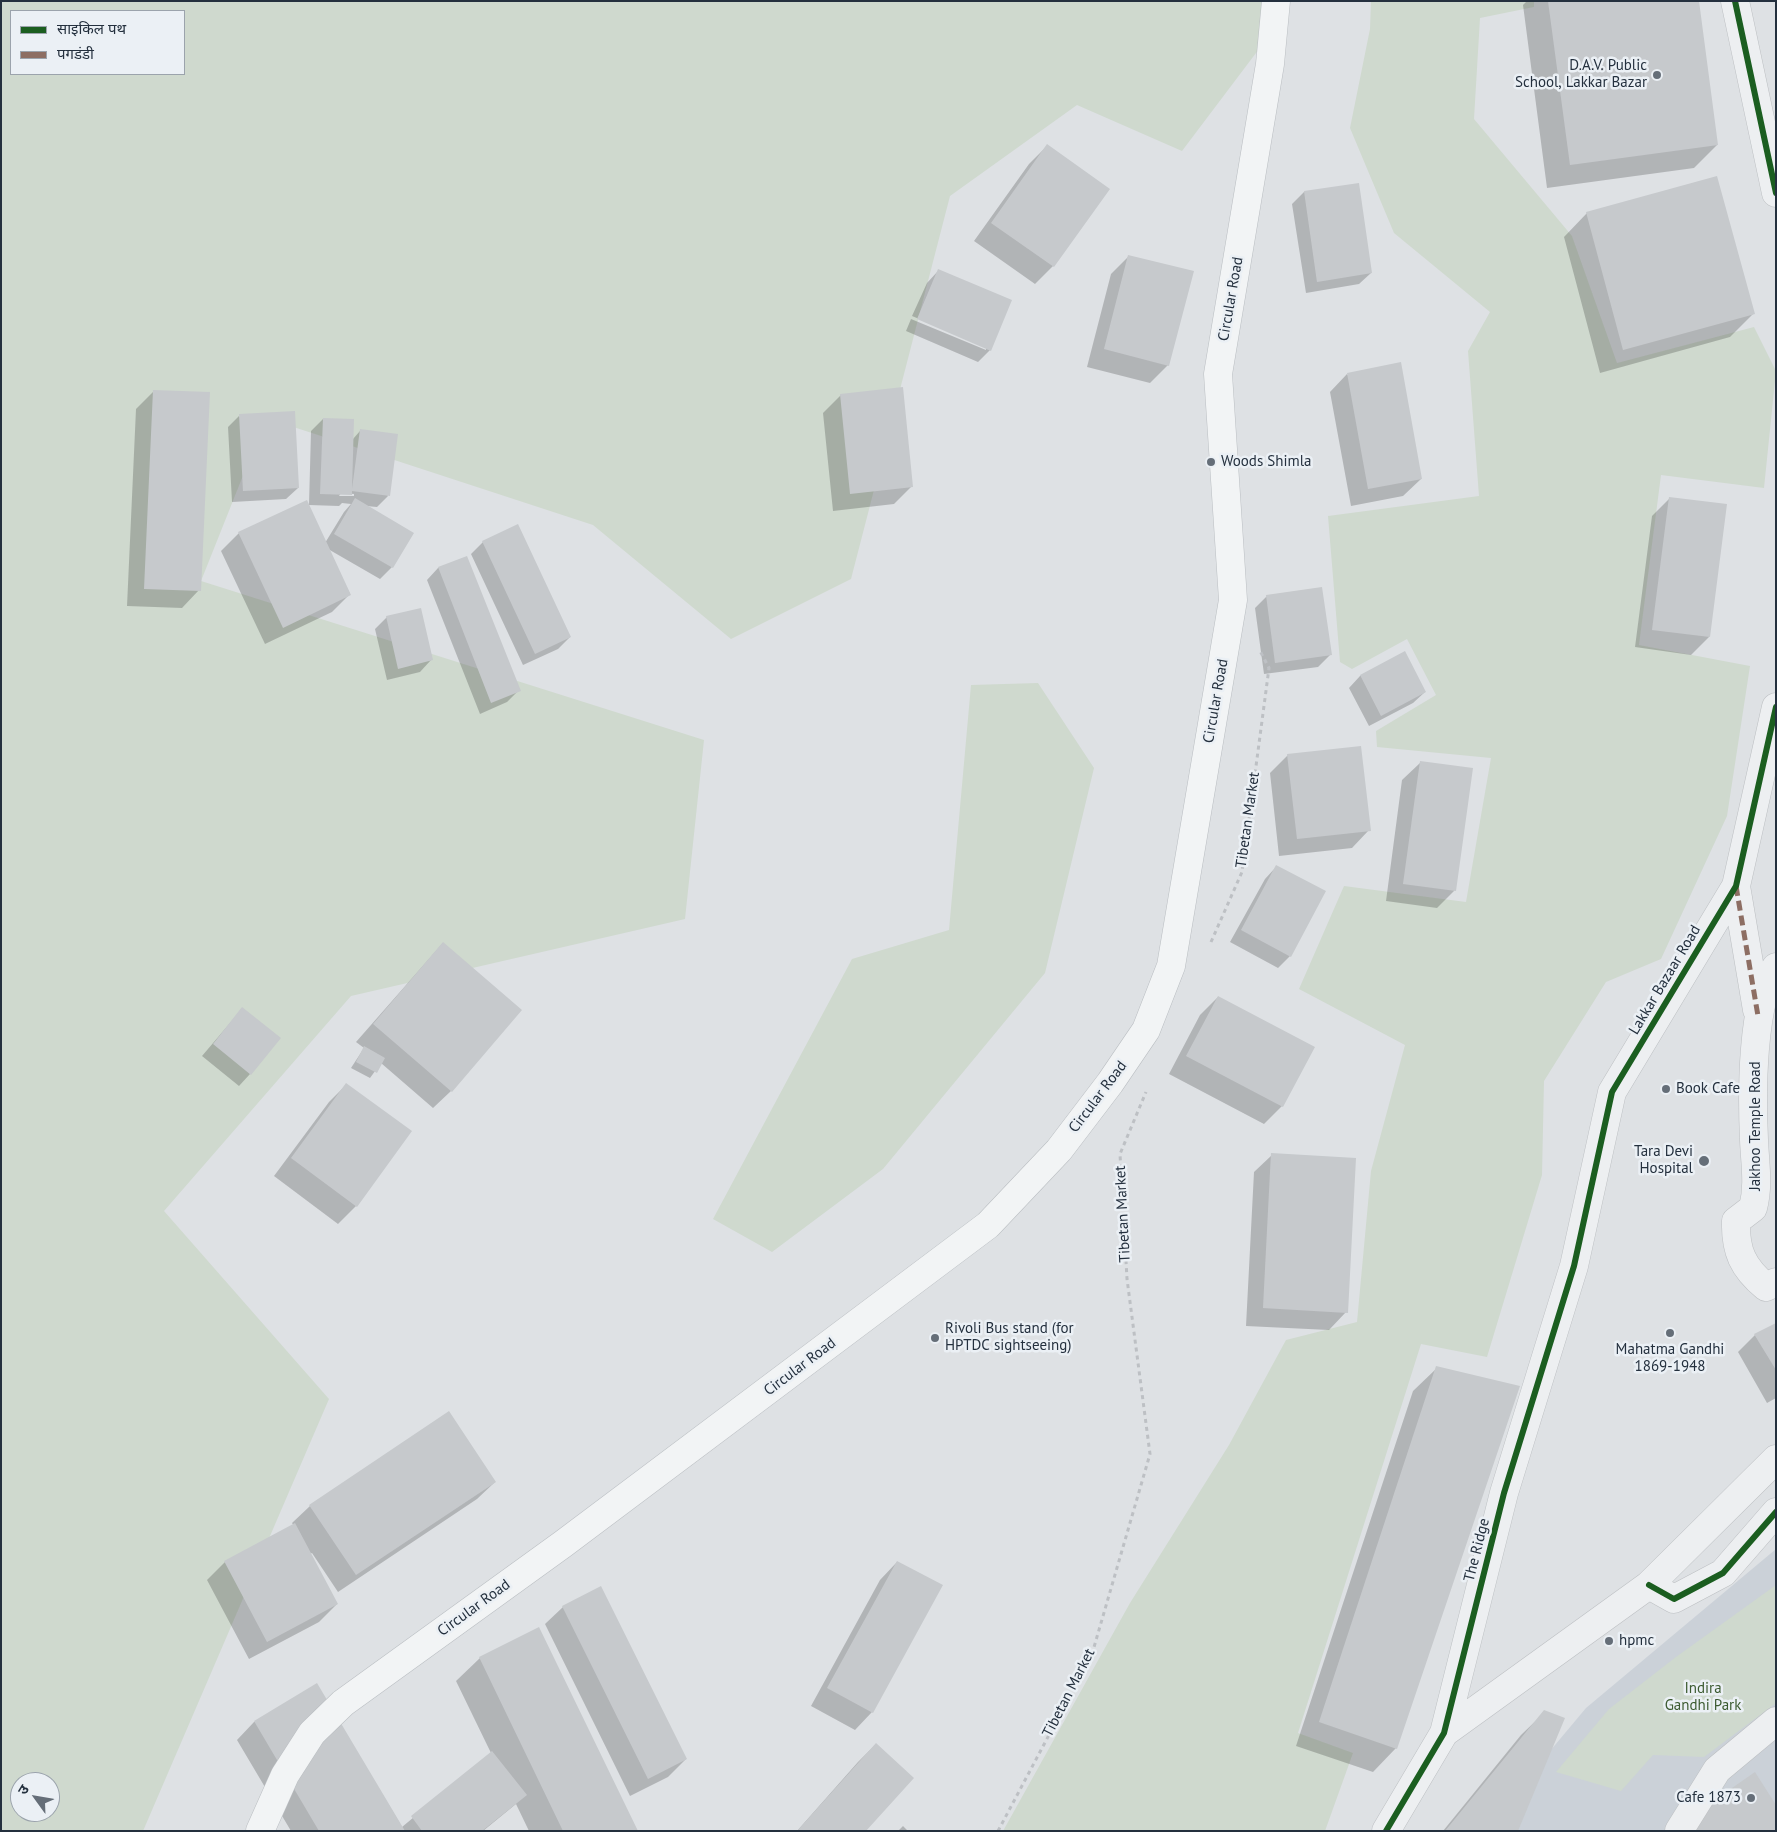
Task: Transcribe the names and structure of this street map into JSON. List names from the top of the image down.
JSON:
{
  "streets": {
    "main road": ["Circular Road"],
    "street": ["Lakkar Bazaar Road", "Jakhoo Temple Road", "The Ridge"],
    "path": ["Tibetan Market"]
  },
  "crossings": [
    ["Circular Road", "Tibetan Market"],
    ["Lakkar Bazaar Road", "The Ridge"]
  ],
  "parks": ["Indira Gandhi Park"],
  "places": [
    "D.A.V. Public School, Lakkar Bazar",
    "Woods Shimla",
    "Book Cafe",
    "Tara Devi Hospital",
    "Mahatma Gandhi 1869-1948",
    "Rivoli Bus stand (for HPTDC sightseeing)",
    "hpmc",
    "Cafe 1873"
  ],
  "legend": ["साइकिल पथ", "पगडंडी"],
  "north": "top left"
}
